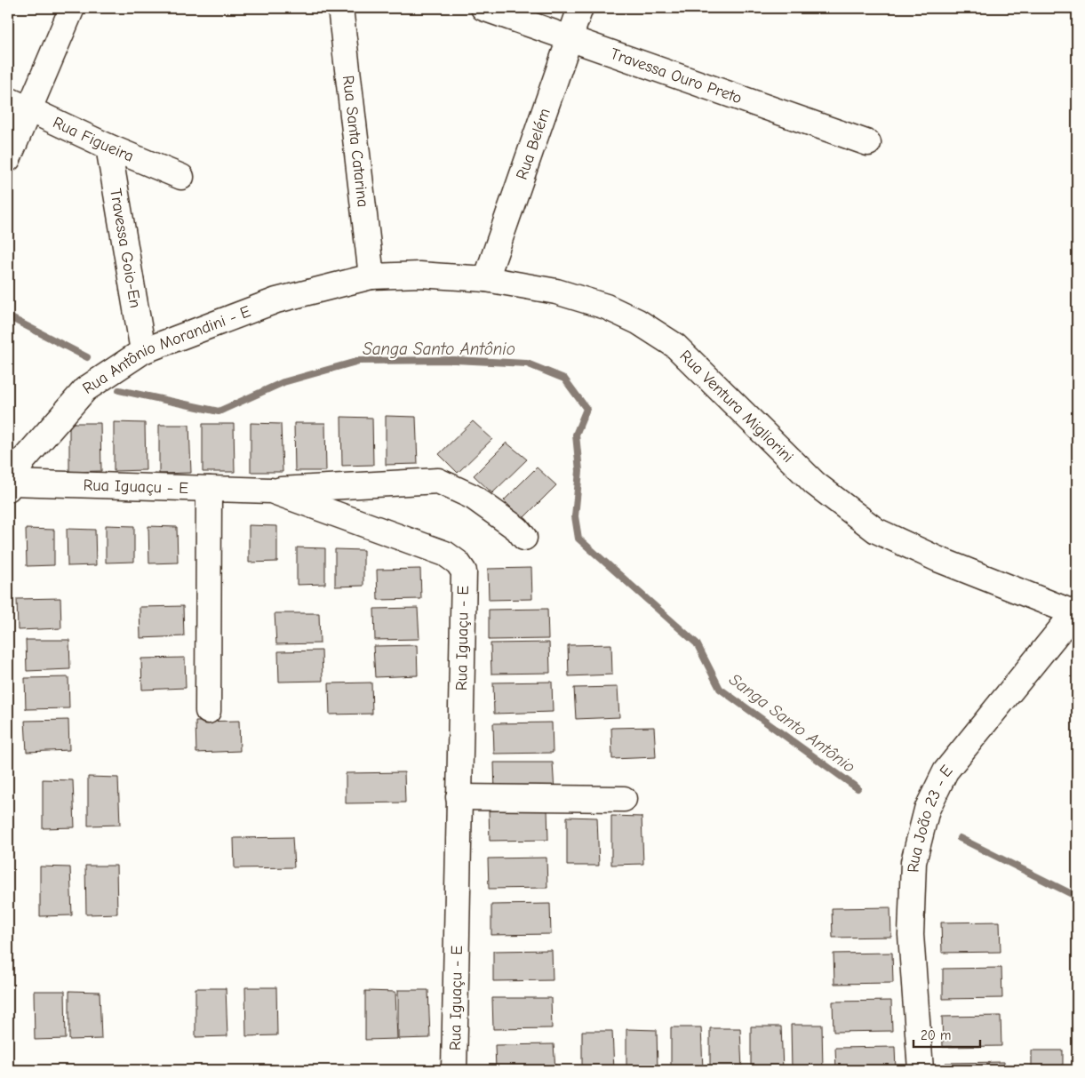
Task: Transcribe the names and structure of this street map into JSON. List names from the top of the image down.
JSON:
{
  "streets": {
    "street": [
      "Travessa Ouro Preto",
      "Rua Figueira",
      "Rua Santa Catarina",
      "Rua Belém",
      "Travessa Goio-En",
      "Rua Antônio Morandini - E",
      "Rua Ventura Migliorini",
      "Rua Iguaçu - E",
      "Rua João 23 - E"
    ]
  },
  "crossings": [
    ["Travessa Ouro Preto", "Rua Belém"],
    ["Rua Figueira", "Travessa Goio-En"],
    ["Rua Santa Catarina", "Rua Antônio Morandini - E"],
    ["Rua Santa Catarina", "Rua Ventura Migliorini"],
    ["Rua Belém", "Rua Ventura Migliorini"],
    ["Travessa Goio-En", "Rua Antônio Morandini - E"],
    ["Rua Antônio Morandini - E", "Rua Ventura Migliorini"],
    ["Rua Antônio Morandini - E", "Rua Iguaçu - E"],
    ["Rua Ventura Migliorini", "Rua João 23 - E"]
  ],
  "water": ["Sanga Santo Antônio"],
  "scale_bar": "20 m"
}
